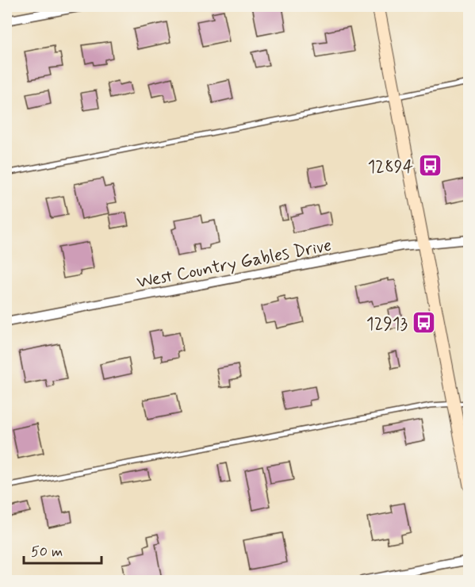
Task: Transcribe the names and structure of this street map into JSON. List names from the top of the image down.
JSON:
{
  "streets": {
    "street": ["West Country Gables Drive"]
  },
  "places": {
    "bus stop": ["12894", "12913"]
  },
  "scale_bar": "50 m"
}
